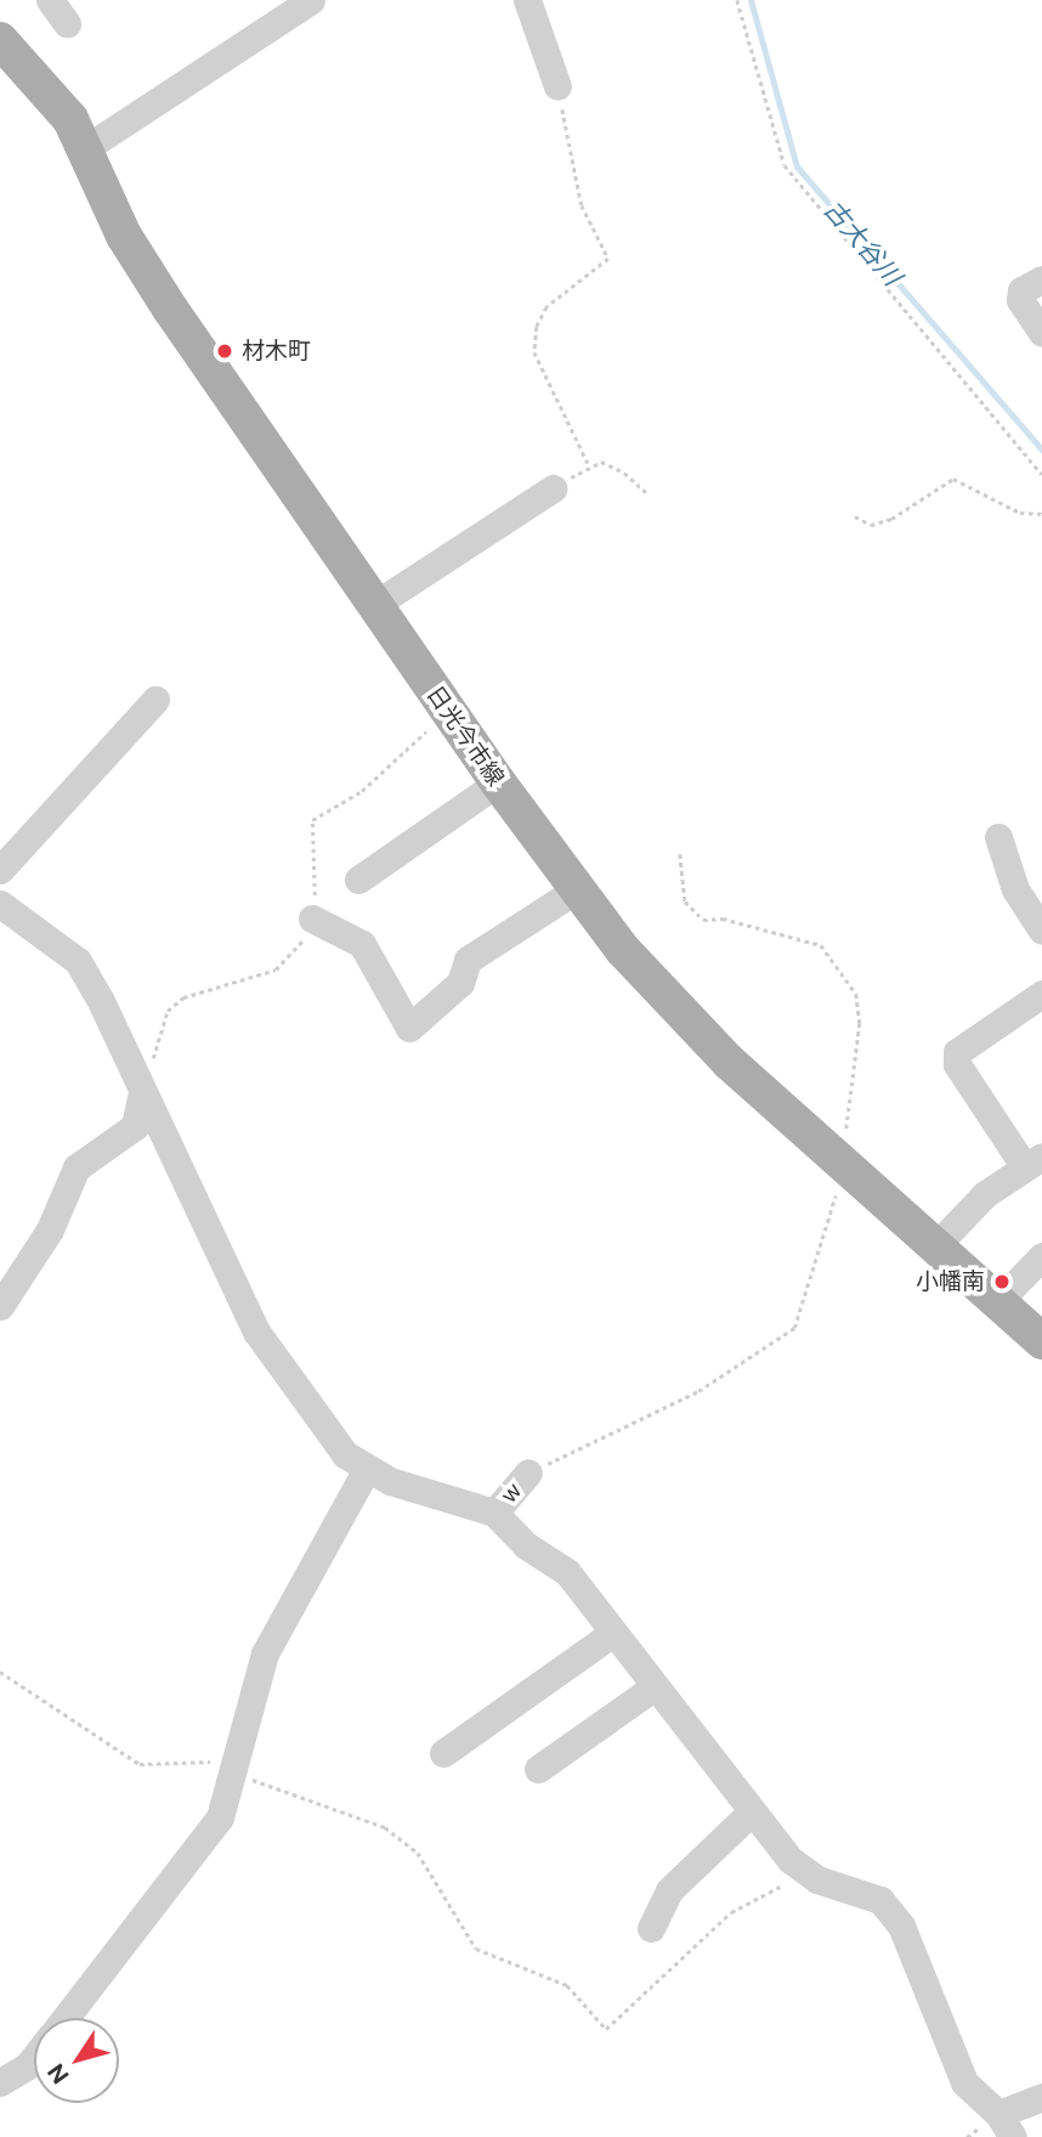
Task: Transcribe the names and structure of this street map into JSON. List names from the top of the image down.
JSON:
{
  "streets": {
    "main road": ["日光今市線"],
    "street": ["w"]
  },
  "water": ["古大谷川"],
  "places": ["材木町", "小幡南"],
  "north": "bottom left"
}
